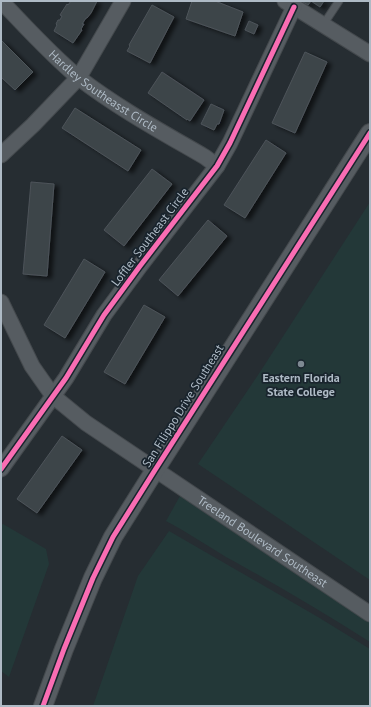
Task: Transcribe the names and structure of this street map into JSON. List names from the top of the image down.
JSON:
{
  "streets": {
    "street": [
      "Hardley Southeasst Circle",
      "Loffler Southeast Circle",
      "San Filippo Drive Southeast",
      "Treeland Boulevard Southeast"
    ]
  },
  "crossings": [
    ["Hardley Southeasst Circle", "Loffler Southeast Circle"],
    ["Loffler Southeast Circle", "Treeland Boulevard Southeast"],
    ["San Filippo Drive Southeast", "Treeland Boulevard Southeast"]
  ],
  "places": ["Eastern Florida State College"]
}
